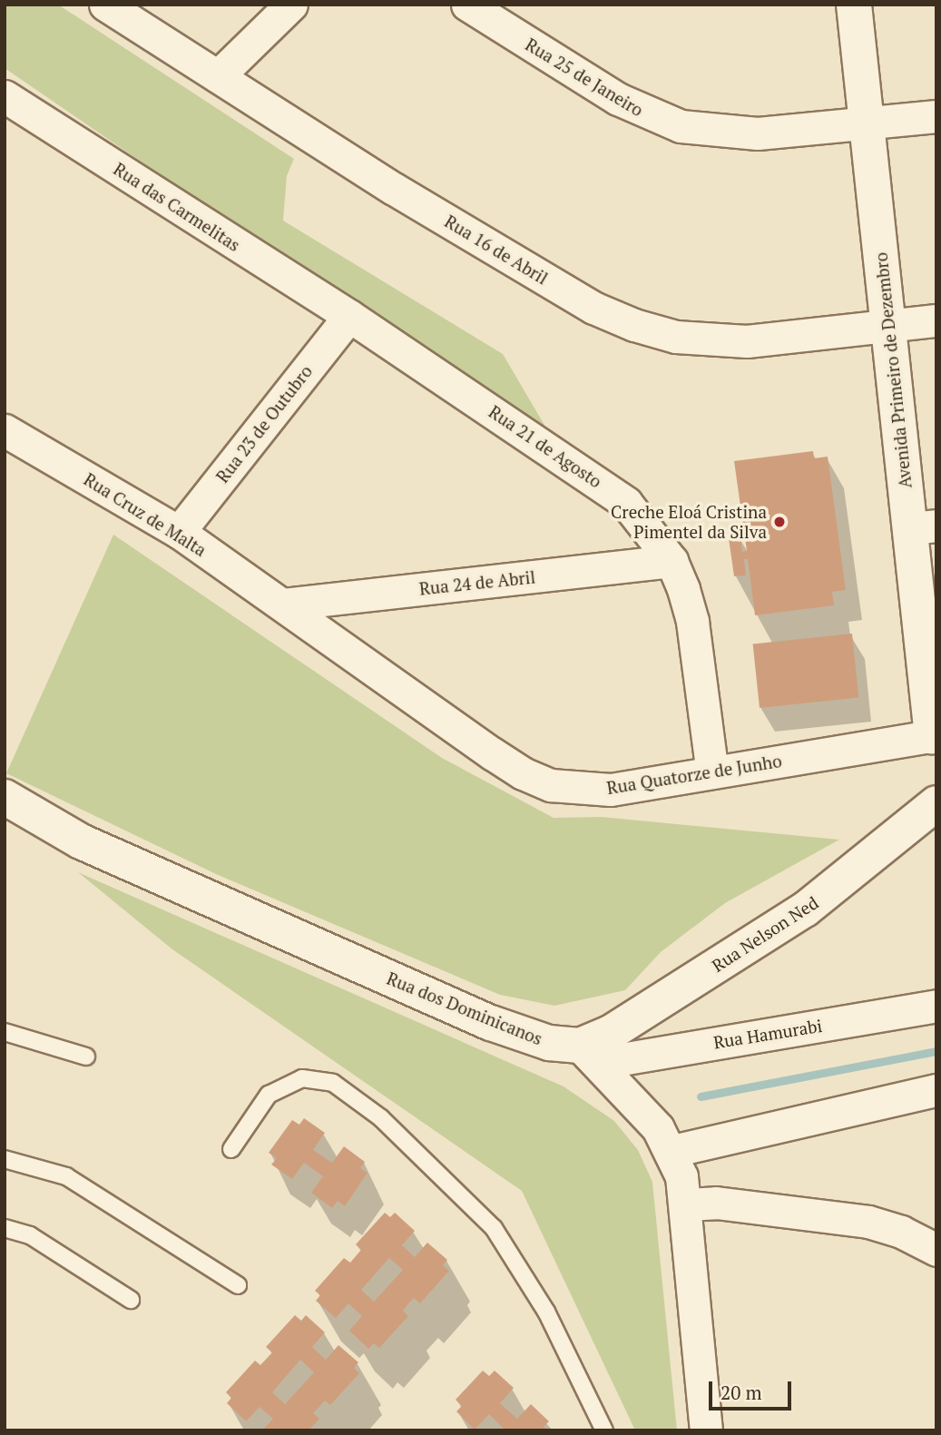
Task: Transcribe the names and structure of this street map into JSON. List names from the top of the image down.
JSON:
{
  "streets": {
    "street": [
      "Rua 25 de Janeiro",
      "Rua das Carmelitas",
      "Rua 16 de Abril",
      "Avenida Primeiro de Dezembro",
      "Rua 23 de Outubro",
      "Rua 21 de Agosto",
      "Rua Cruz de Malta",
      "Rua 24 de Abril",
      "Rua Quatorze de Junho",
      "Rua Nelson Ned",
      "Rua dos Dominicanos",
      "Rua Hamurabi"
    ]
  },
  "crossings": [
    ["Rua 25 de Janeiro", "Avenida Primeiro de Dezembro"],
    ["Rua das Carmelitas", "Rua 23 de Outubro"],
    ["Rua das Carmelitas", "Rua 21 de Agosto"],
    ["Rua 16 de Abril", "Avenida Primeiro de Dezembro"],
    ["Avenida Primeiro de Dezembro", "Rua Quatorze de Junho"],
    ["Rua 23 de Outubro", "Rua 21 de Agosto"],
    ["Rua 23 de Outubro", "Rua Cruz de Malta"],
    ["Rua 21 de Agosto", "Rua 24 de Abril"],
    ["Rua 21 de Agosto", "Rua Quatorze de Junho"],
    ["Rua Cruz de Malta", "Rua 24 de Abril"],
    ["Rua Cruz de Malta", "Rua Quatorze de Junho"],
    ["Rua 24 de Abril", "Rua Quatorze de Junho"],
    ["Rua Nelson Ned", "Rua dos Dominicanos"],
    ["Rua Nelson Ned", "Rua Hamurabi"],
    ["Rua dos Dominicanos", "Rua Hamurabi"]
  ],
  "places": ["Creche Eloá Cristina Pimentel da Silva"],
  "scale_bar": "20 m"
}
